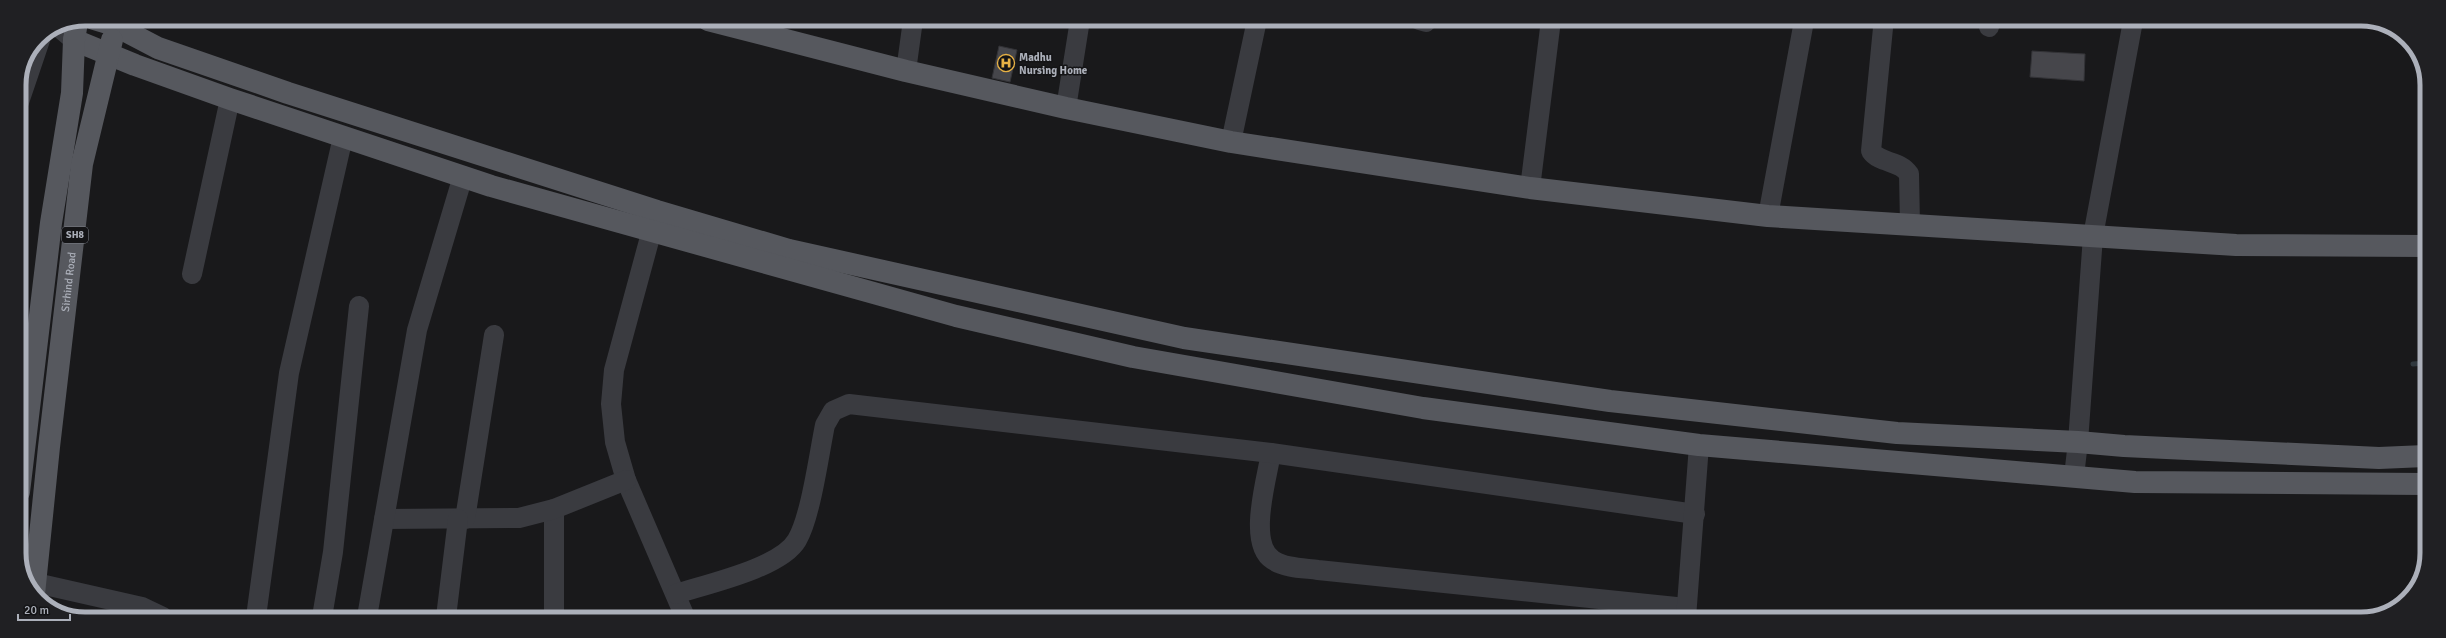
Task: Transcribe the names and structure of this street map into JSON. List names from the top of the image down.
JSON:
{
  "streets": {
    "main road": ["SH8", "Sirhind Road"]
  },
  "places": {
    "hospital": ["Madhu Nursing Home"]
  },
  "scale_bar": "20 m"
}
